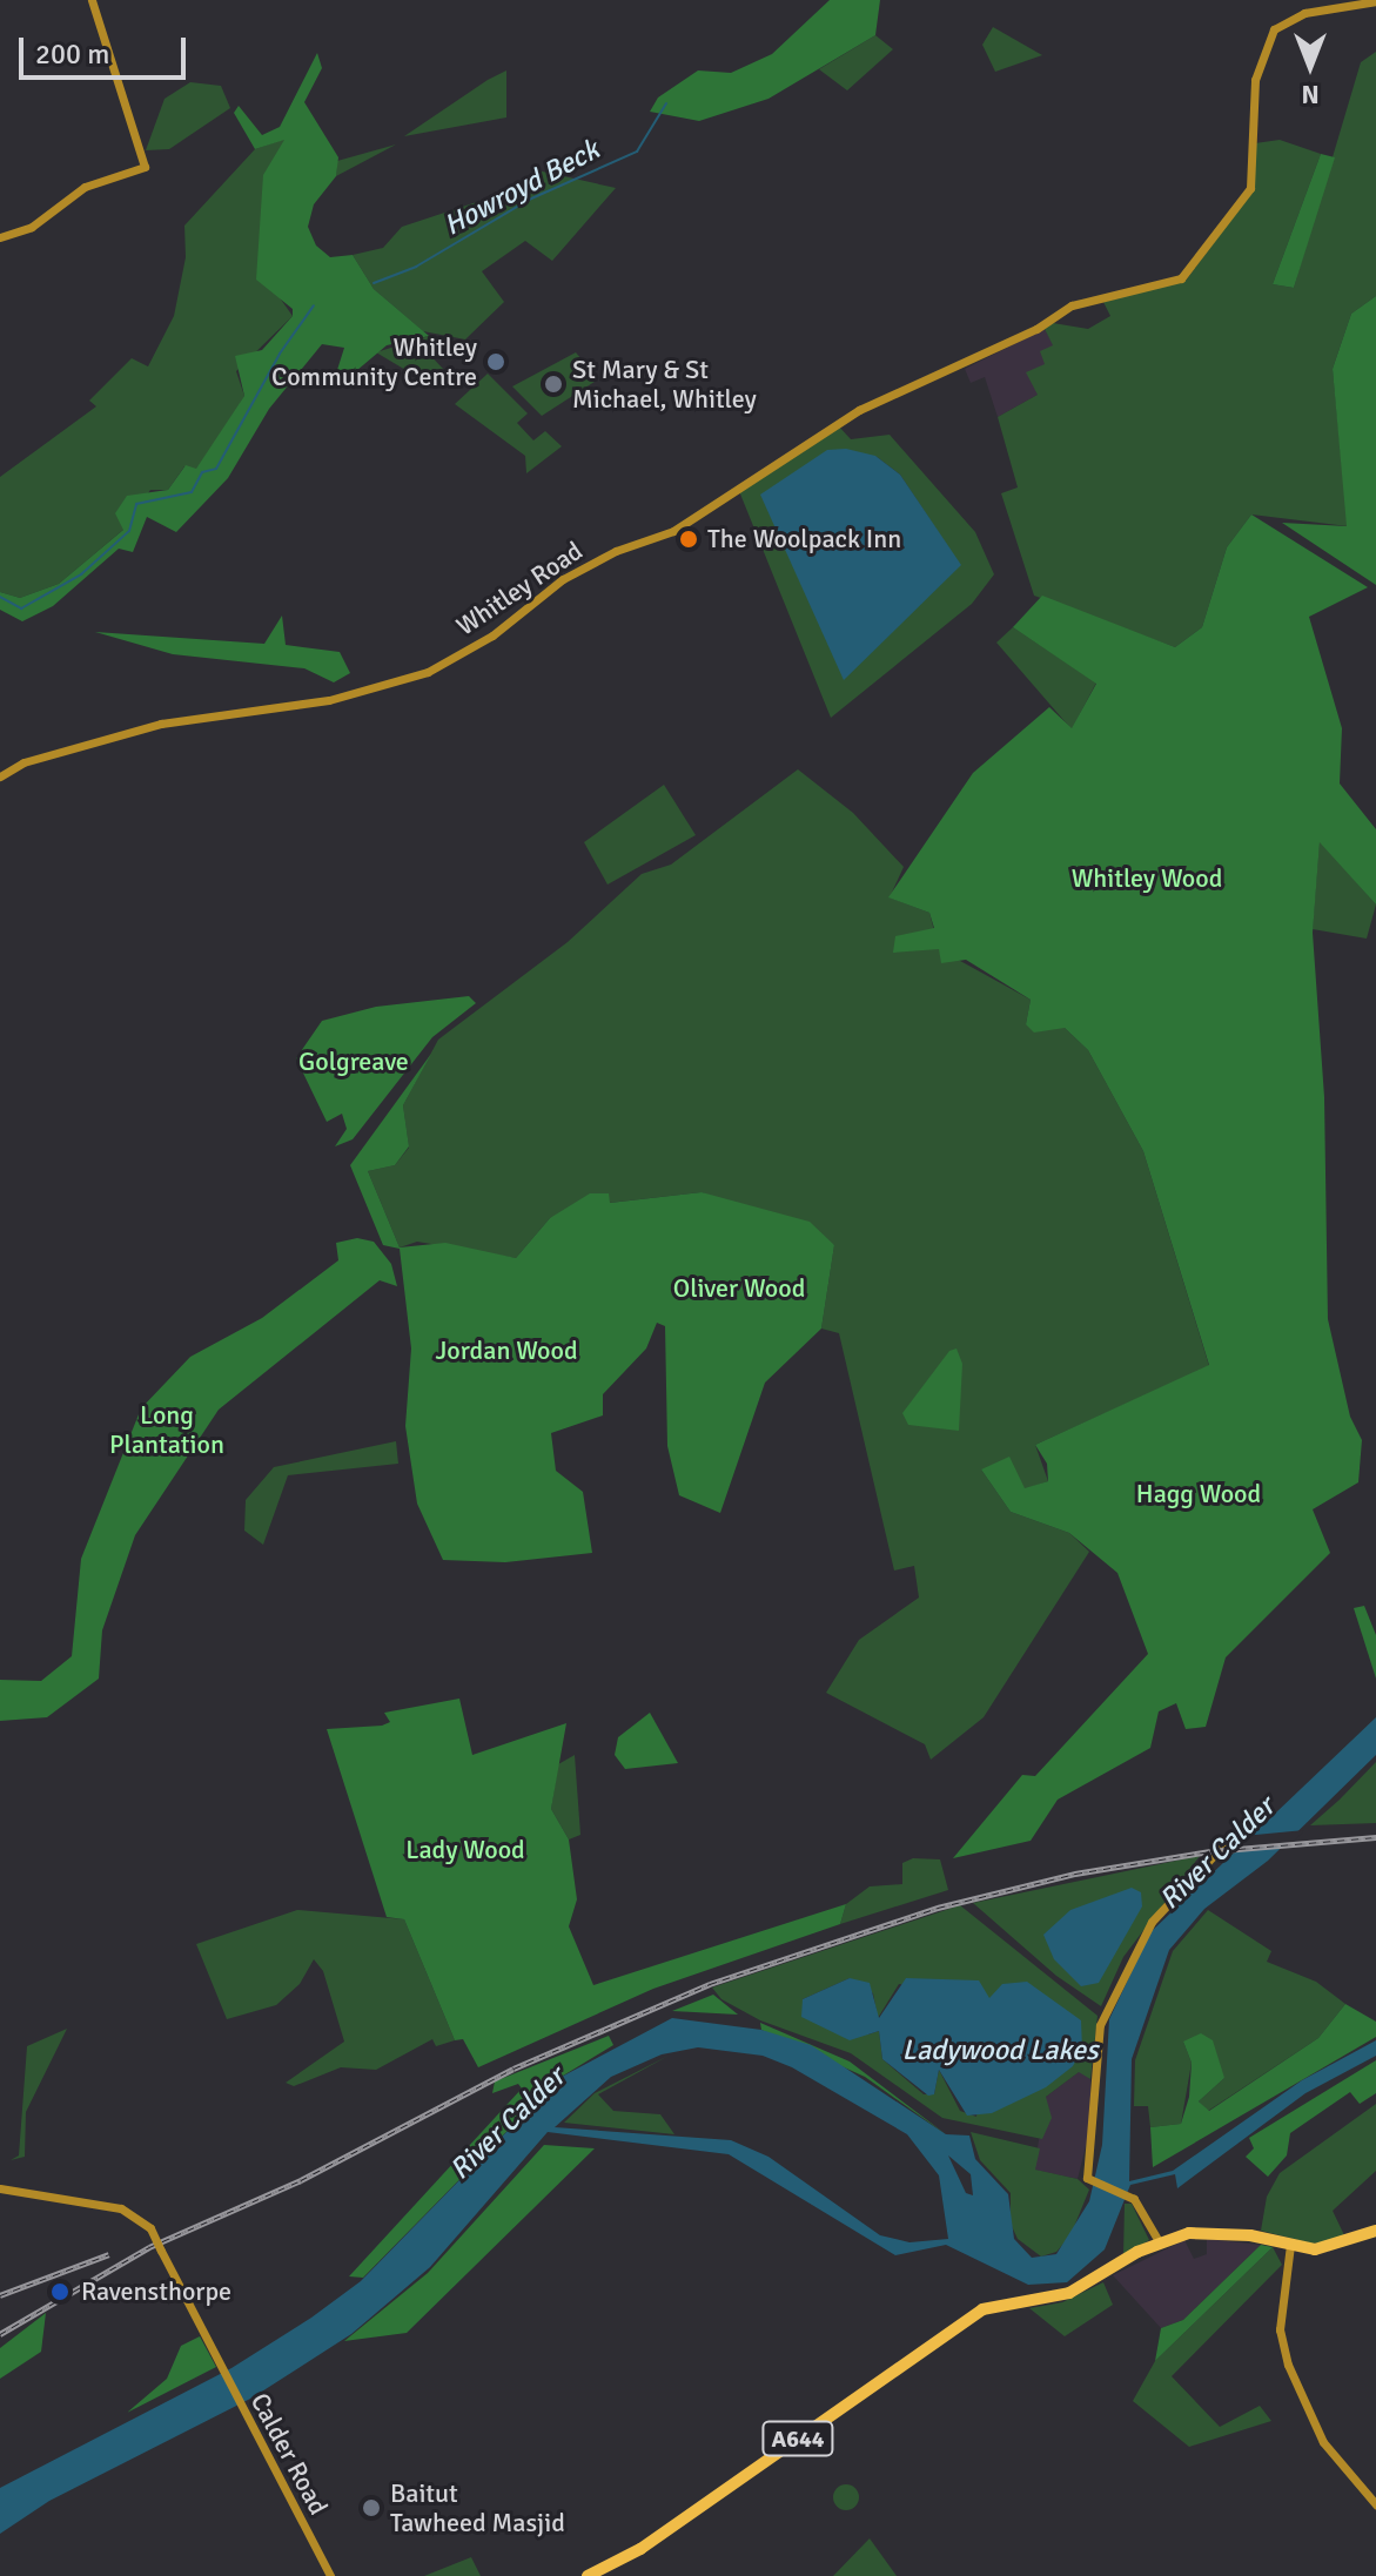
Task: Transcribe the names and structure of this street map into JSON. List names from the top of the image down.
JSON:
{
  "streets": {
    "highway": ["A644"],
    "street": ["Whitley Road", "Calder Road"]
  },
  "water": ["Howroyd Beck", "River Calder", "Ladywood Lakes"],
  "parks": [
    "Whitley Wood",
    "Golgreave",
    "Oliver Wood",
    "Jordan Wood",
    "Long Plantation",
    "Hagg Wood",
    "Lady Wood"
  ],
  "places": [
    "Whitley Community Centre",
    "St Mary & St Michael, Whitley",
    "The Woolpack Inn",
    "Ravensthorpe",
    "Baitut Tawheed Masjid"
  ],
  "scale_bar": "200 m",
  "north": "bottom"
}
